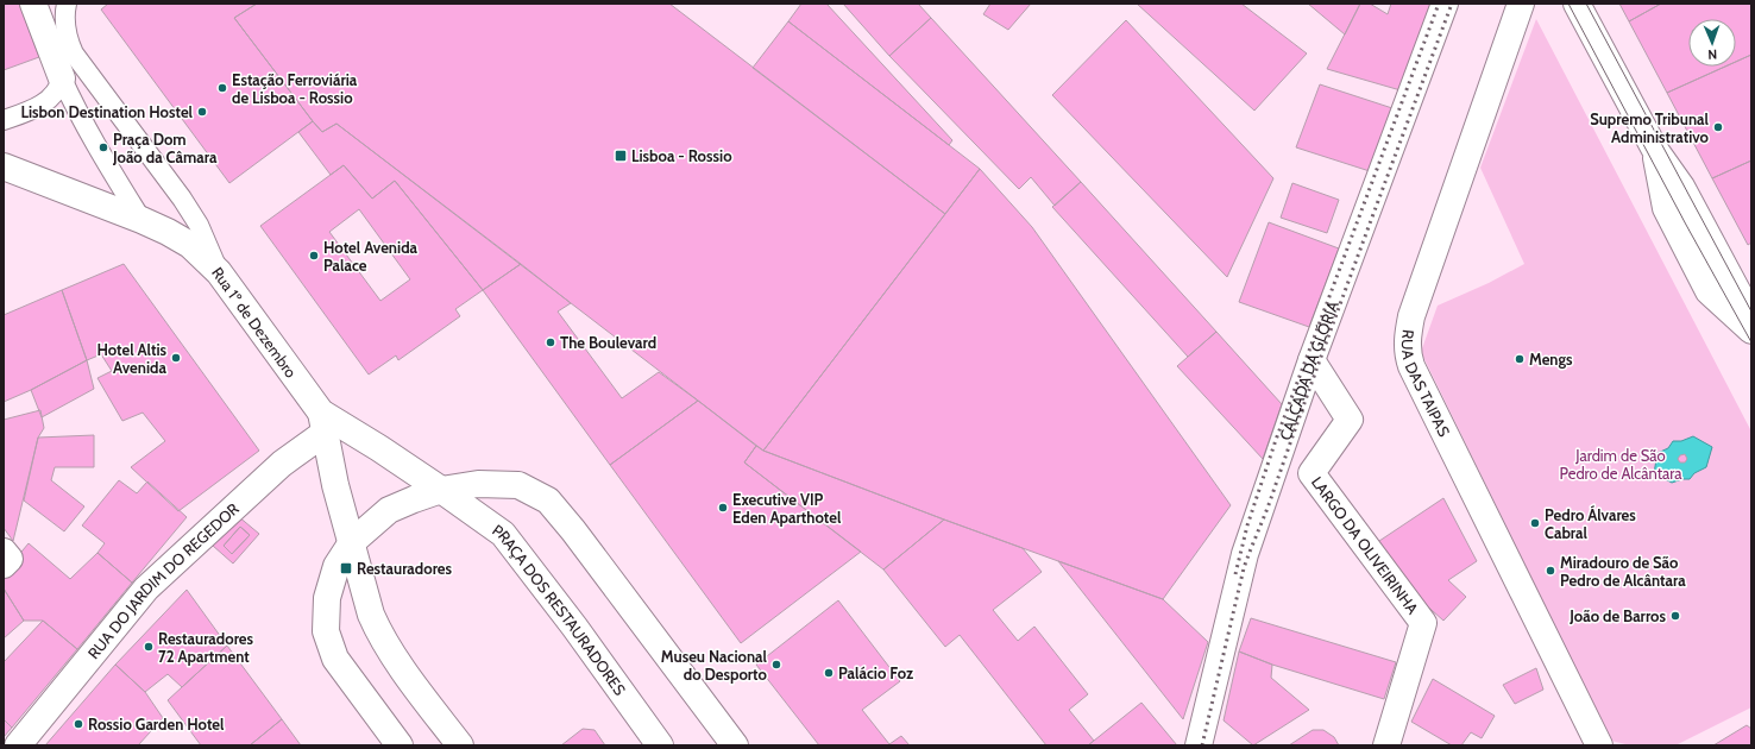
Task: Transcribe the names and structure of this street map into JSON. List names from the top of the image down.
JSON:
{
  "streets": {
    "street": [
      "Rua 1º de Dezembro",
      "CALÇADA DA GLÓRIA",
      "RUA DAS TAIPAS",
      "LARGO DA OLIVEIRINHA",
      "RUA DO JARDIM DO REGEDOR",
      "PRAÇA DOS RESTAURADORES"
    ]
  },
  "crossings": [
    ["Rua 1º de Dezembro", "RUA DO JARDIM DO REGEDOR"],
    ["Rua 1º de Dezembro", "PRAÇA DOS RESTAURADORES"],
    ["CALÇADA DA GLÓRIA", "LARGO DA OLIVEIRINHA"],
    ["RUA DO JARDIM DO REGEDOR", "PRAÇA DOS RESTAURADORES"]
  ],
  "parks": ["Jardim de São Pedro de Alcântara"],
  "places": {
    "other": [
      "Estação Ferroviária de Lisboa - Rossio",
      "Lisbon Destination Hostel",
      "Supremo Tribunal Administrativo",
      "Praça Dom João da Câmara",
      "Hotel Avenida Palace",
      "The Boulevard",
      "Hotel Altis Avenida",
      "Mengs",
      "Executive VIP Eden Aparthotel",
      "Pedro Álvares Cabral",
      "Miradouro de São Pedro de Alcântara",
      "João de Barros",
      "Restauradores 72 Apartment",
      "Museu Nacional do Desporto",
      "Palácio Foz",
      "Rossio Garden Hotel"
    ],
    "transit": ["Lisboa - Rossio", "Restauradores"]
  },
  "north": "bottom"
}
